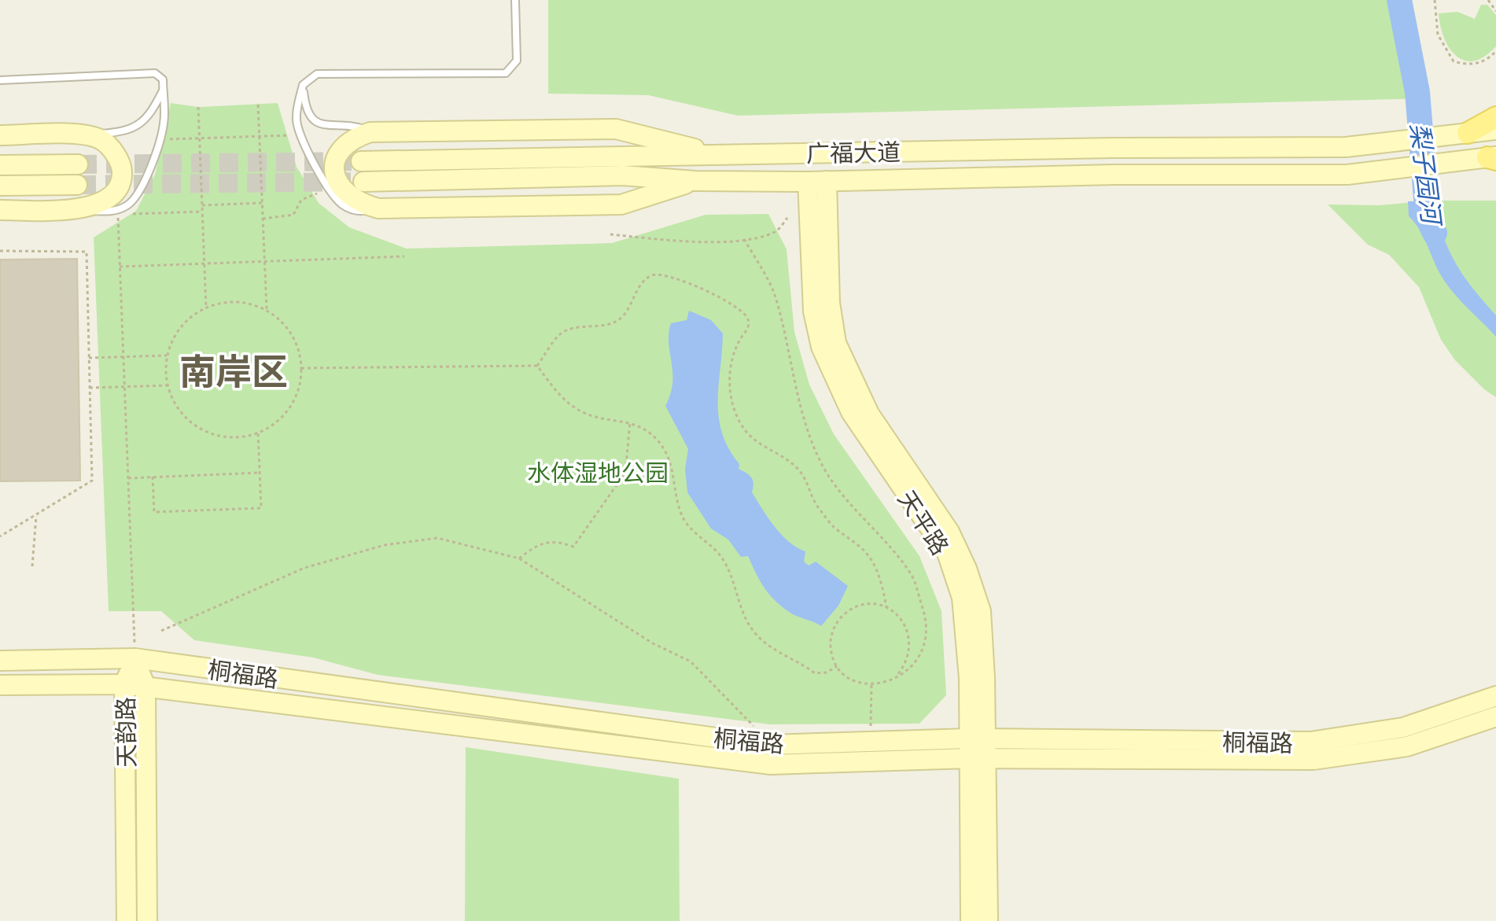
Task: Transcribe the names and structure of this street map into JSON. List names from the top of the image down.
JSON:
{
  "streets": {
    "street": [
      "广福大道",
      "天平路",
      "桐福路",
      "天韵路"
    ]
  },
  "crossings": [
    ["广福大道", "天平路"],
    ["天平路", "桐福路"],
    ["桐福路", "天韵路"]
  ],
  "districts": ["南岸区"],
  "water": ["梨子园河"],
  "parks": ["水体湿地公园"]
}
